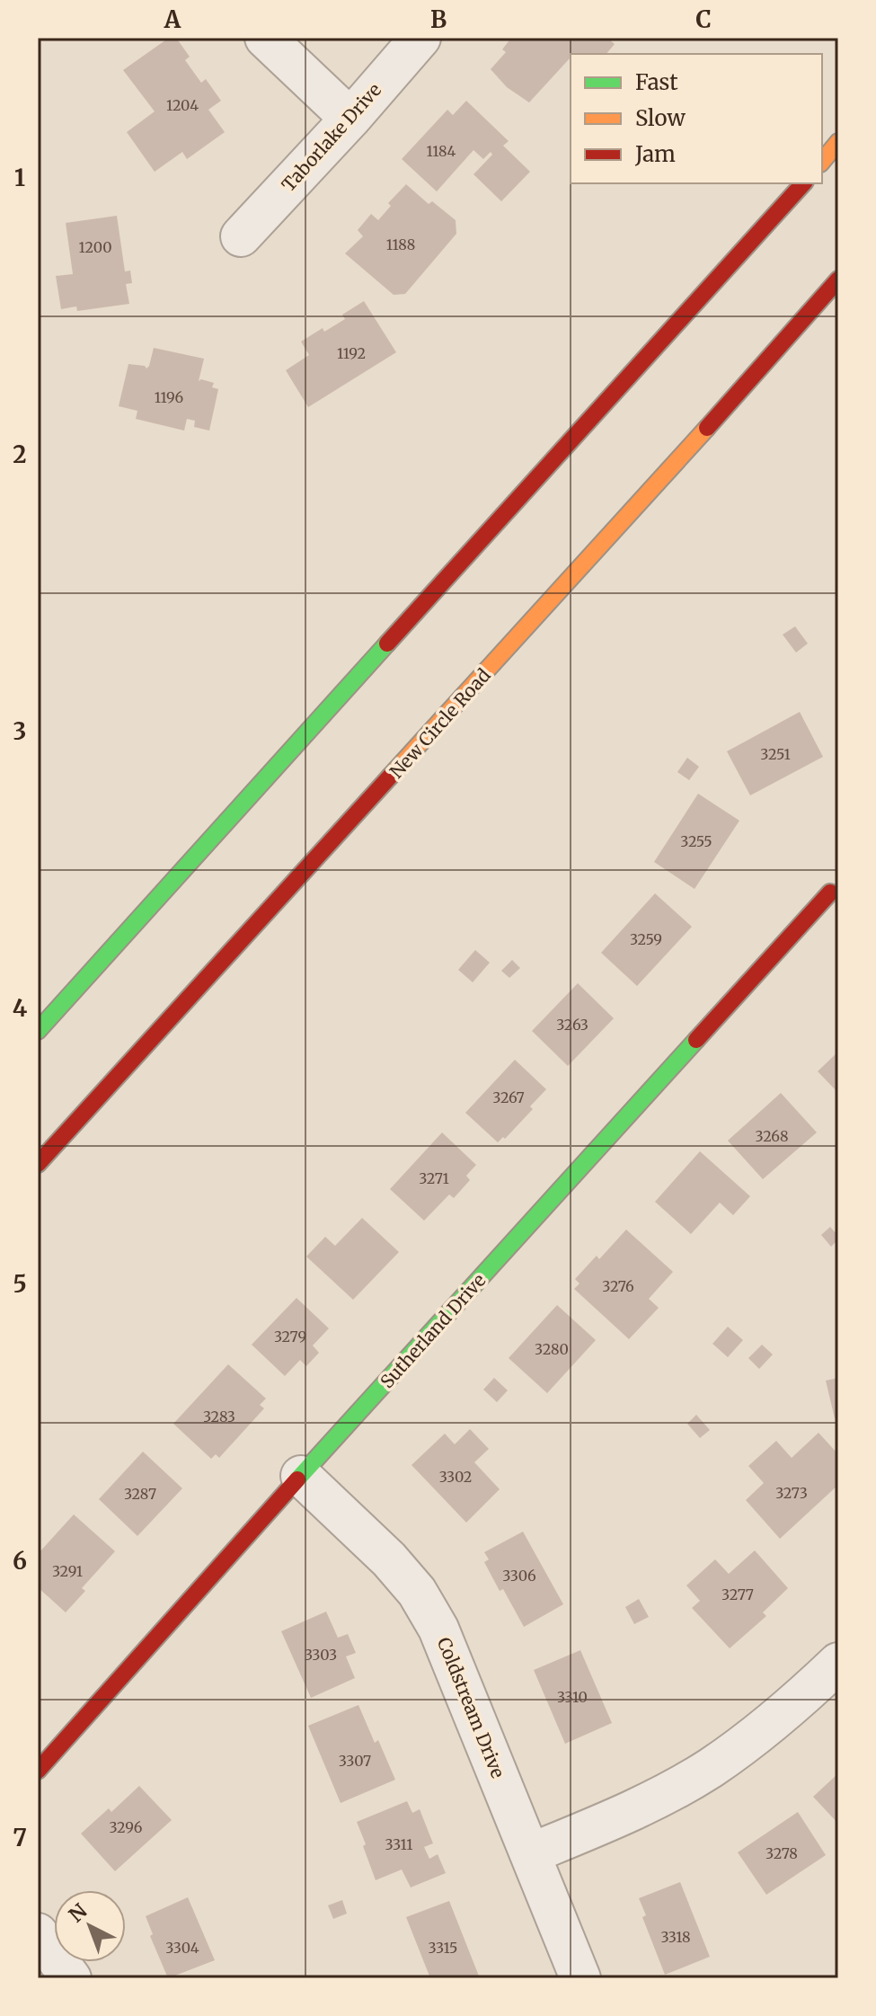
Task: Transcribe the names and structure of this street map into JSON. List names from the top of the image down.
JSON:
{
  "streets": {
    "main road": ["New Circle Road", "Sutherland Drive"],
    "street": ["Taborlake Drive", "Coldstream Drive"]
  },
  "crossings": [
    ["Sutherland Drive", "Coldstream Drive"]
  ],
  "house_numbers": [
    "1204",
    "1184",
    "1188",
    "1200",
    "1192",
    "1196",
    "3251",
    "3255",
    "3259",
    "3263",
    "3267",
    "3268",
    "3271",
    "3276",
    "3279",
    "3280",
    "3283",
    "3302",
    "3273",
    "3287",
    "3291",
    "3306",
    "3277",
    "3303",
    "3310",
    "3307",
    "3296",
    "3311",
    "3278",
    "3318",
    "3304",
    "3315"
  ],
  "legend": ["Fast", "Slow", "Jam"],
  "north": "top left",
  "grid": {
    "columns": ["A", "B", "C"],
    "rows": [
      "1",
      "2",
      "3",
      "4",
      "5",
      "6",
      "7"
    ]
  }
}
